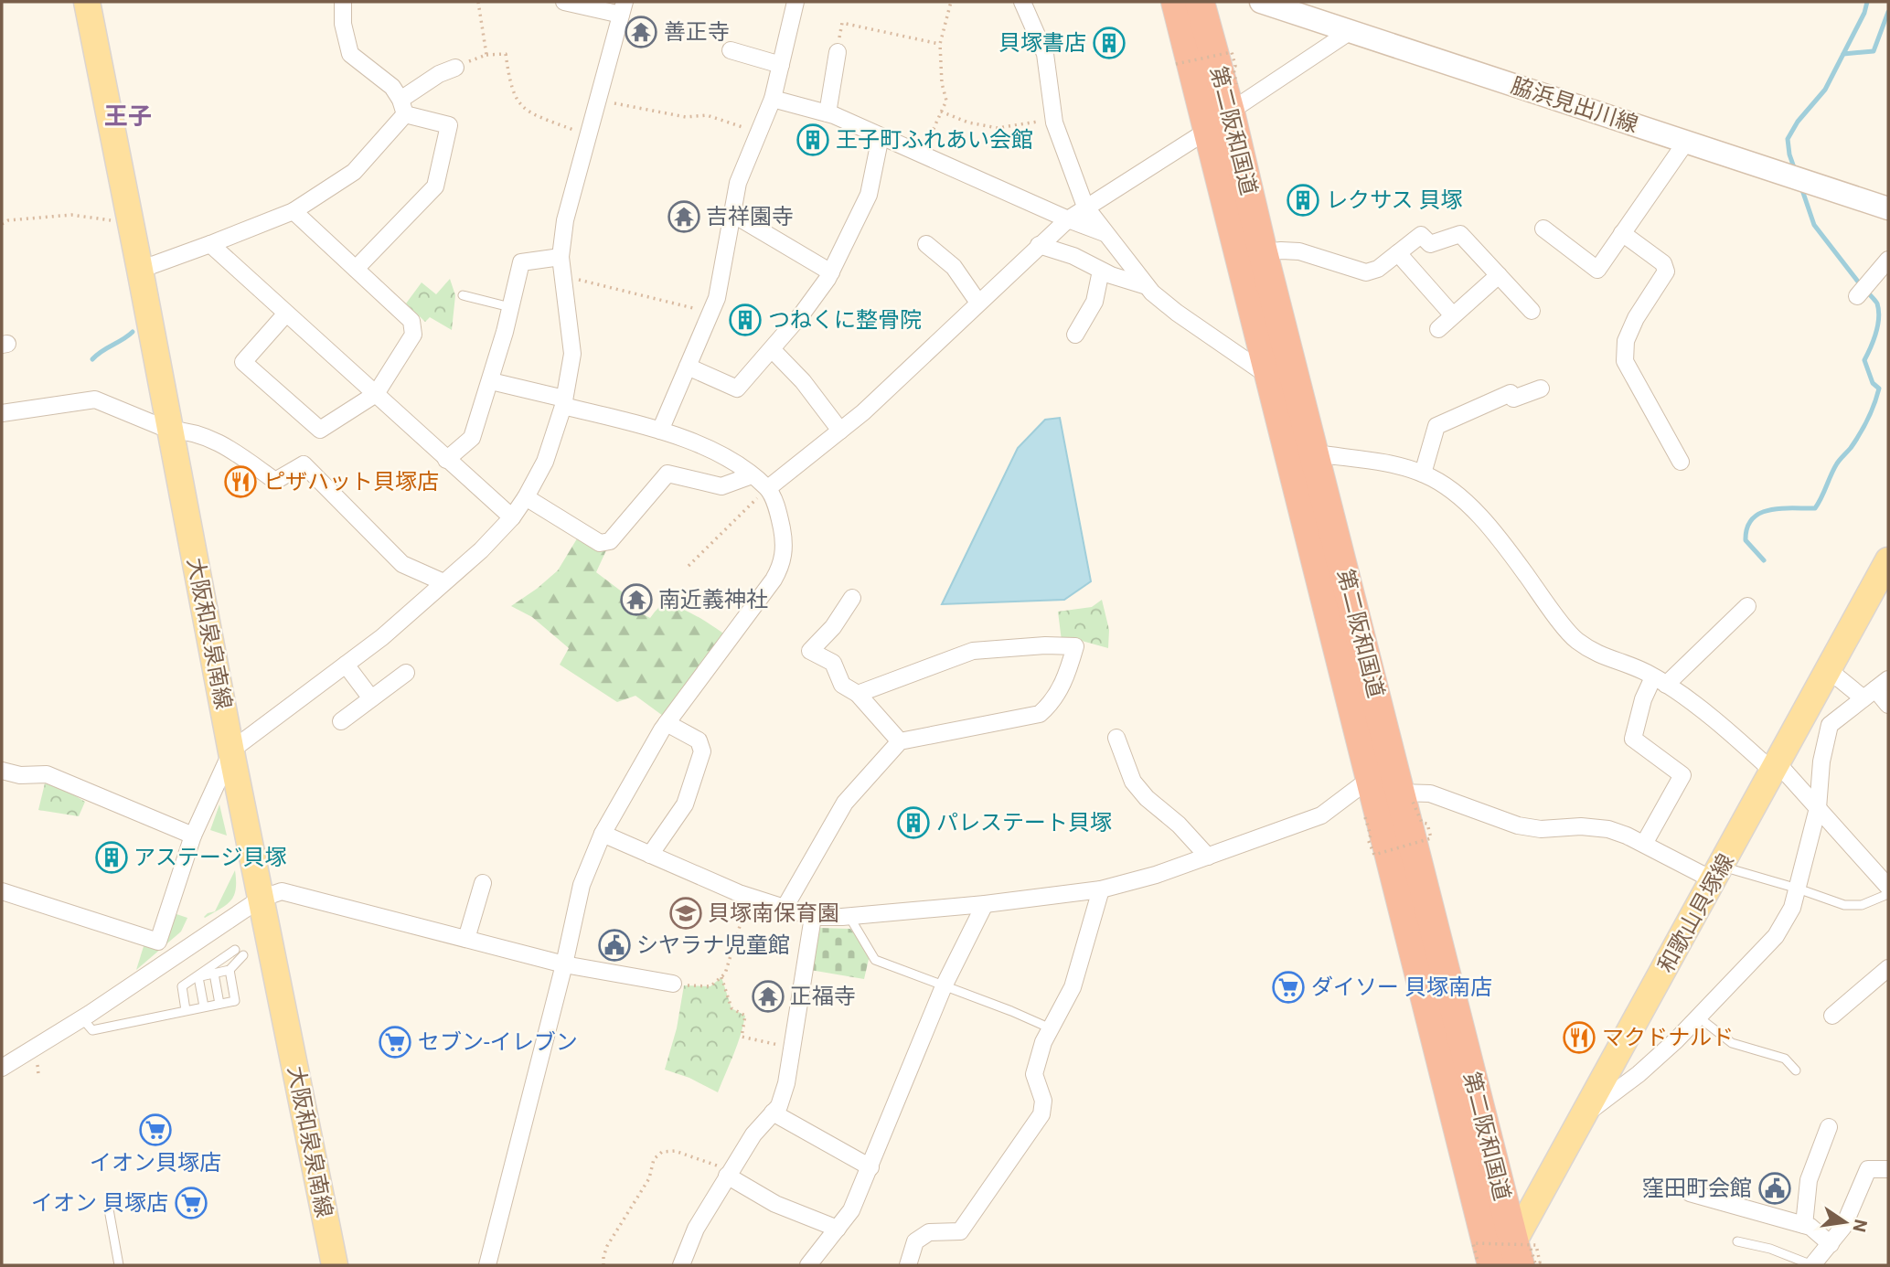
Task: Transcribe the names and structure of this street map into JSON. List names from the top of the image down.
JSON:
{
  "streets": {
    "highway": ["第二阪和国道"],
    "main road": ["大阪和泉泉南線", "和歌山貝塚線"],
    "street": ["脇浜見出川線"]
  },
  "crossings": [
    ["第二阪和国道", "和歌山貝塚線"]
  ],
  "districts": ["王子"],
  "places": {
    "temple": [
      "善正寺",
      "吉祥園寺",
      "南近義神社",
      "正福寺"
    ],
    "building": [
      "貝塚書店",
      "王子町ふれあい会館",
      "レクサス 貝塚",
      "つねくに整骨院",
      "パレステート貝塚",
      "アステージ貝塚"
    ],
    "restaurant": ["ピザハット貝塚店", "マクドナルド"],
    "school or university": ["貝塚南保育園"],
    "public building": ["シヤラナ児童館", "窪田町会館"],
    "supermarket": [
      "ダイソー 貝塚南店",
      "セブン-イレブン",
      "イオン貝塚店",
      "イオン 貝塚店"
    ]
  },
  "north": "right"
}
